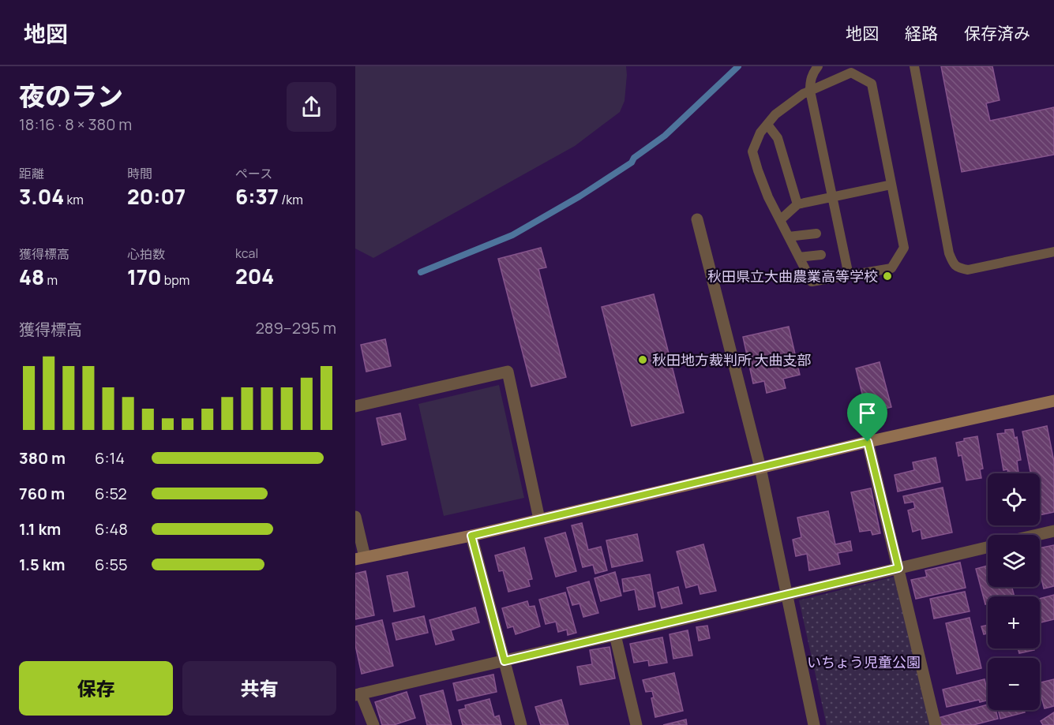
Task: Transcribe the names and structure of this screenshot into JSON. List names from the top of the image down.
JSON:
{
  "parks": ["いちょう児童公園"],
  "places": ["秋田県立大曲農業高等学校", "秋田地方裁判所 大曲支部"],
  "page": {
    "header": "地図",
    "nav": ["地図", "経路", "保存済み"],
    "heading": ["夜のラン", "18:16 · 8 × 380 m"],
    "stats": [
      ["距離", "3.04 km"],
      ["時間", "20:07"],
      ["ペース", "6:37 /km"],
      ["獲得標高", "48 m"],
      ["心拍数", "170 bpm"],
      ["kcal", "204"]
    ],
    "chart": ["獲得標高", "289–295 m"],
    "list": [
      {
        "name": "380 m",
        "note": "6:14"
      },
      {
        "name": "760 m",
        "note": "6:52"
      },
      {
        "name": "1.1 km",
        "note": "6:48"
      },
      {
        "name": "1.5 km",
        "note": "6:55"
      }
    ],
    "map_buttons": ["+", "−"],
    "buttons": ["保存", "共有"]
  }
}
